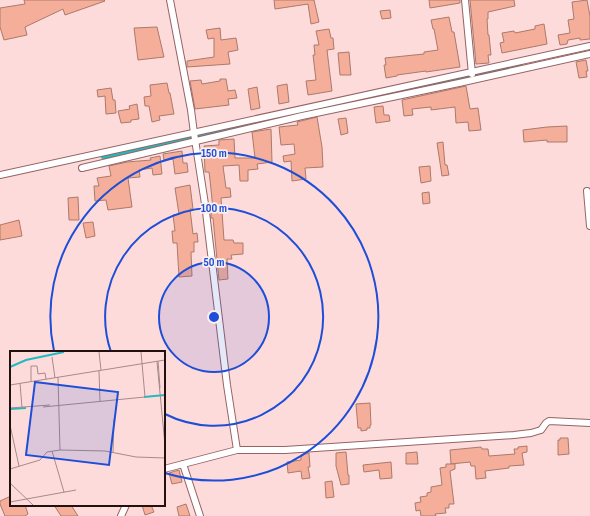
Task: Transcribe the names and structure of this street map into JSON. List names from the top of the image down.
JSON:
{
  "rings": ["150 m", "100 m", "50 m"]
}
